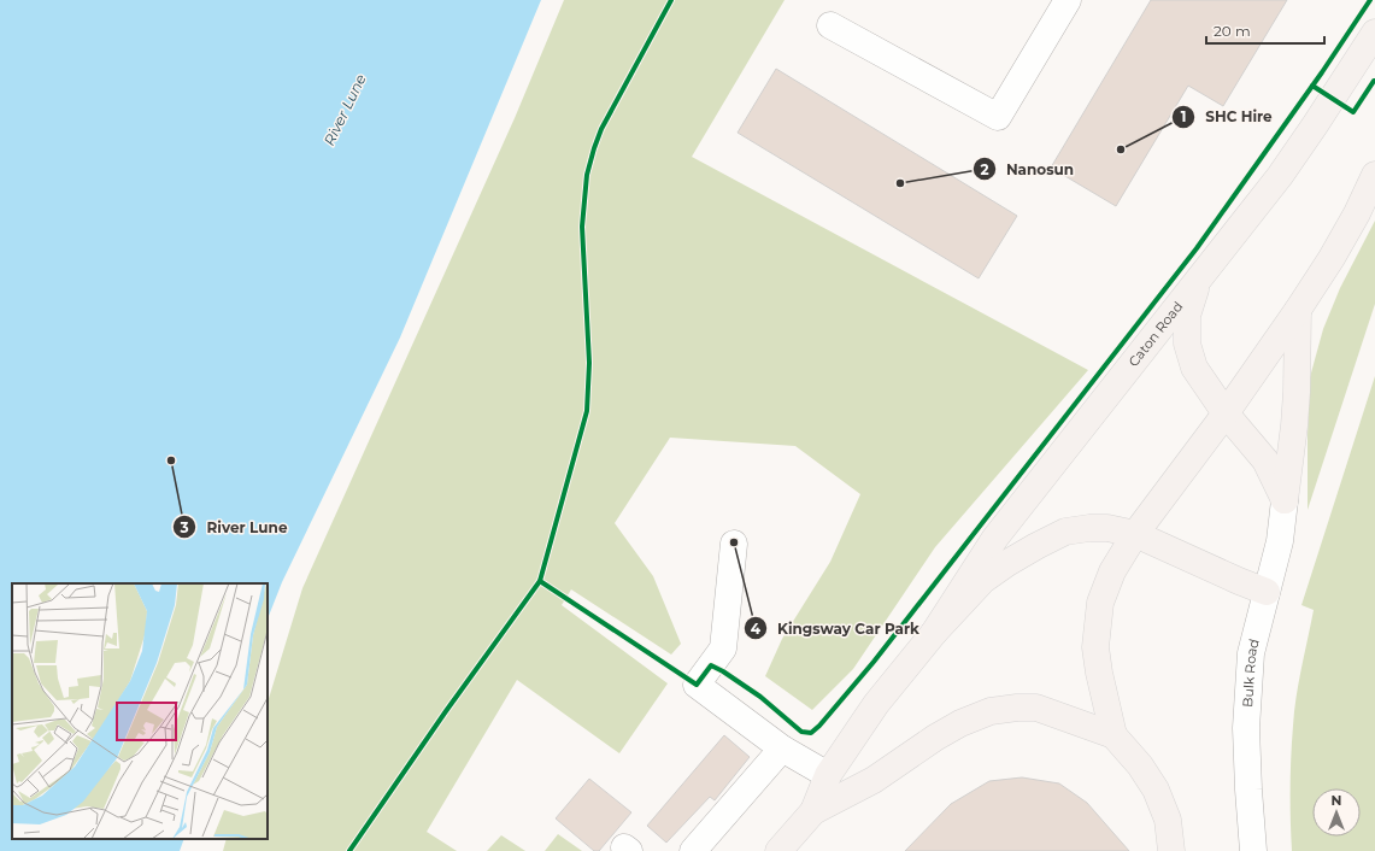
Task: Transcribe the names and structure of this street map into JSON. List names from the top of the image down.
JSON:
{
  "streets": {
    "main road": ["Caton Road"],
    "street": ["Bulk Road"]
  },
  "water": ["River Lune"],
  "places": [
    "SHC Hire",
    "Nanosun",
    "River Lune",
    "Kingsway Car Park"
  ],
  "scale_bar": "20 m",
  "north": "top"
}
